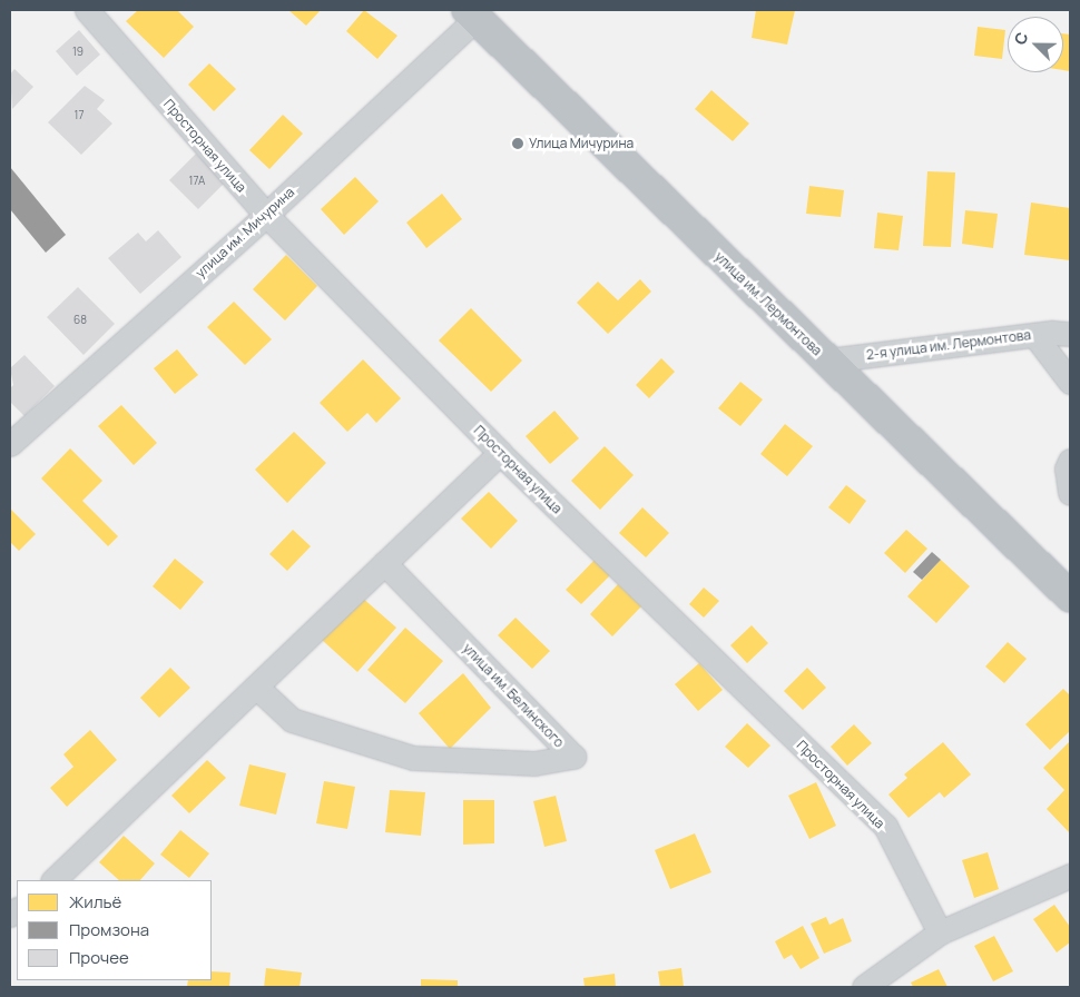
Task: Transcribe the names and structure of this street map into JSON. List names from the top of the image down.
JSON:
{
  "streets": {
    "highway": ["улица им. Лермонтова"],
    "street": [
      "Просторная улица",
      "улица им. Мичурина",
      "2-я улица им. Лермонтова",
      "улица им. Белинского"
    ]
  },
  "crossings": [
    ["Просторная улица", "улица им. Мичурина"],
    ["улица им. Мичурина", "улица им. Лермонтова"],
    ["улица им. Лермонтова", "2-я улица им. Лермонтова"]
  ],
  "places": ["Улица Мичурина"],
  "house_numbers": [
    "19",
    "17",
    "17А",
    "68"
  ],
  "legend": ["Жильё", "Промзона", "Прочее"],
  "north": "top left"
}
